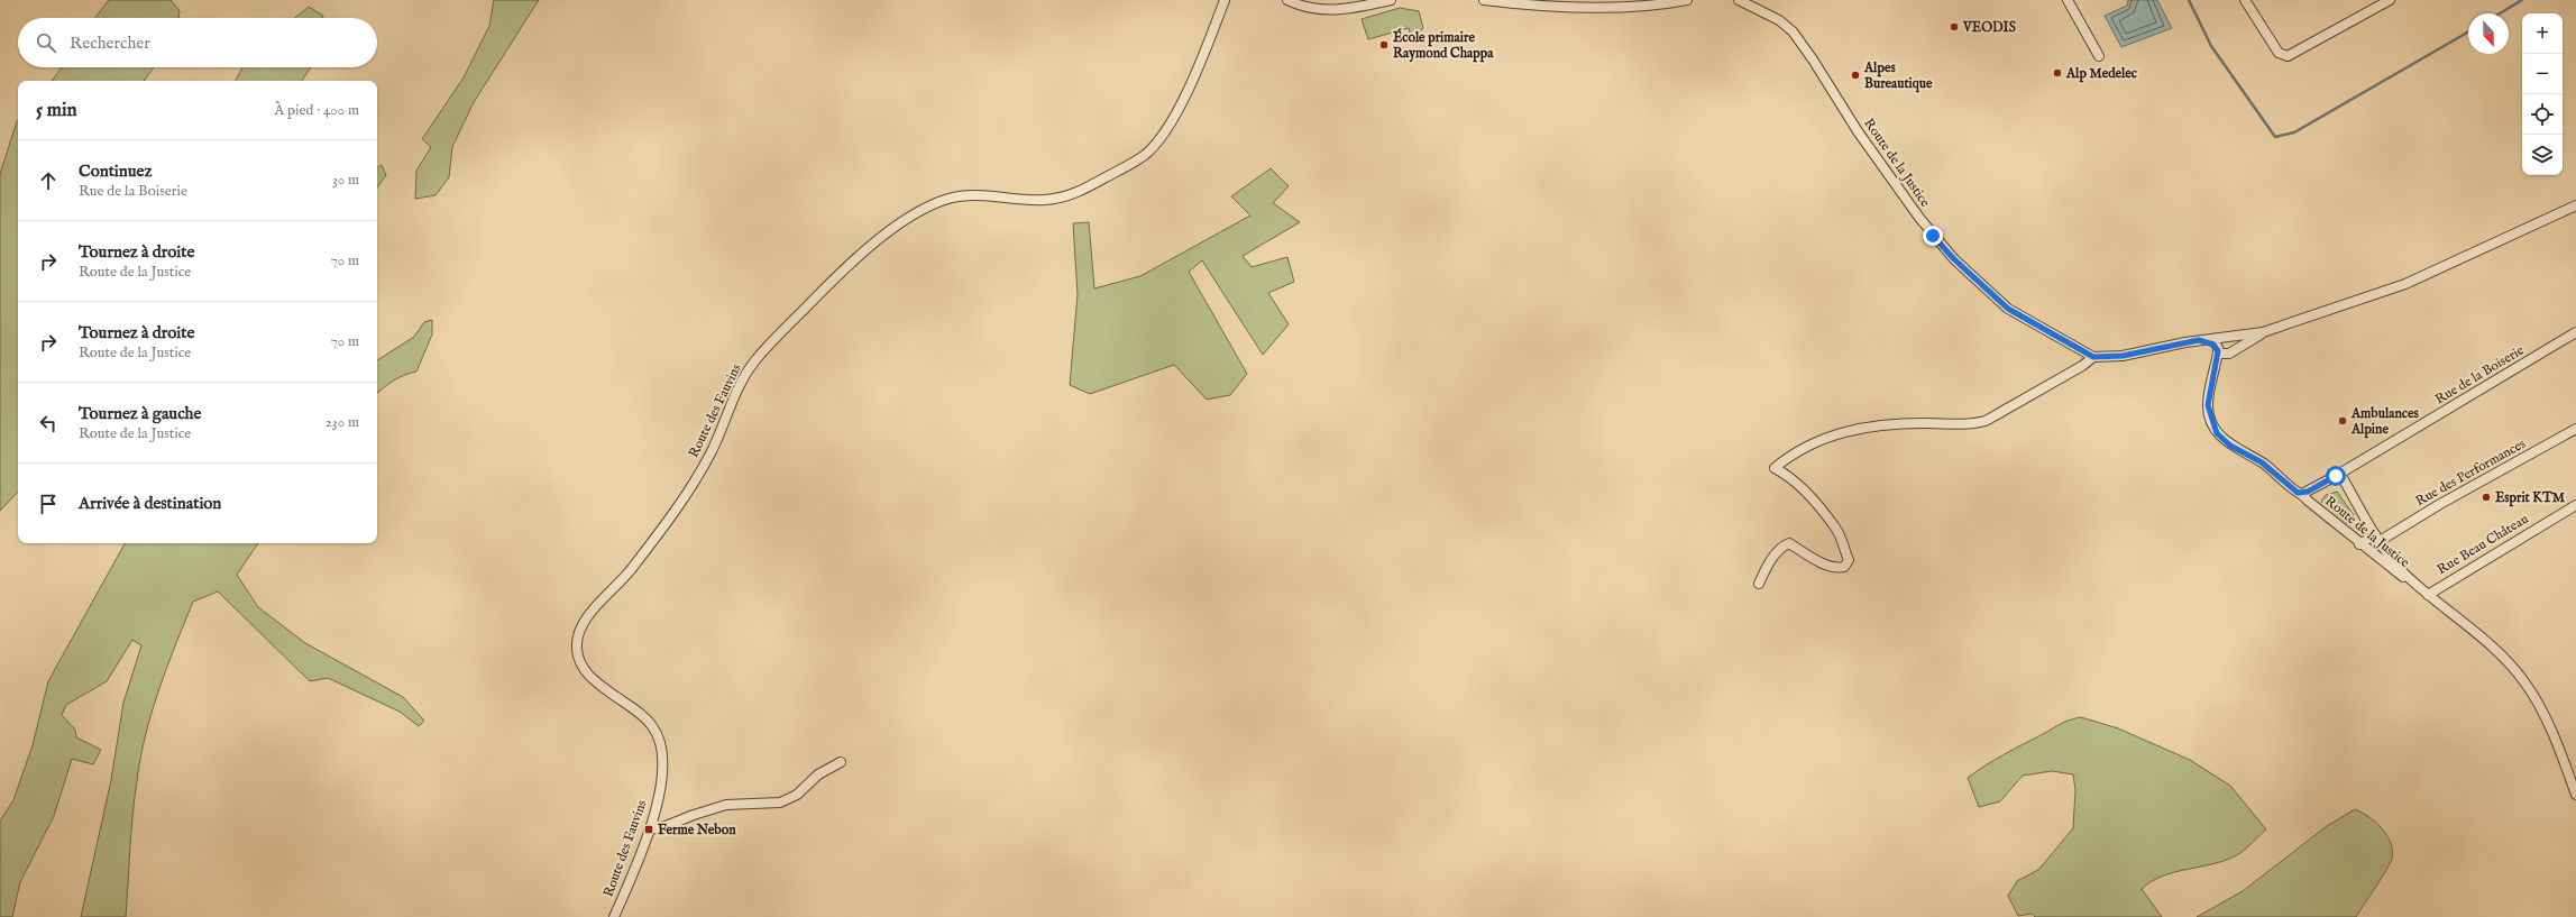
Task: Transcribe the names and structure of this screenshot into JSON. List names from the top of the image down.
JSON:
{
  "streets": {
    "street": [
      "Route de la Justice",
      "Rue de la Boiserie",
      "Route des Fauvins",
      "Rue des Performances",
      "Rue Beau Château"
    ]
  },
  "crossings": [
    ["Route de la Justice", "Rue de la Boiserie"],
    ["Route de la Justice", "Rue des Performances"],
    ["Route de la Justice", "Rue Beau Château"]
  ],
  "places": {
    "other": [
      "VEODIS",
      "École primaire Raymond Chappa",
      "Alp Medelec",
      "Alpes Bureautique",
      "Ambulances Alpine",
      "Esprit KTM"
    ],
    "transit": ["Ferme Nebon"]
  },
  "north": "bottom",
  "page": {
    "map_buttons": ["+", "−"],
    "search": "Rechercher",
    "heading": ["5 min", "À pied · 400 m"],
    "list": [
      ["Continuez", "Rue de la Boiserie", "30 m"],
      ["Tournez à droite", "Route de la Justice", "70 m"],
      ["Tournez à droite", "Route de la Justice", "70 m"],
      ["Tournez à gauche", "Route de la Justice", "230 m"],
      "Arrivée à destination"
    ]
  }
}
